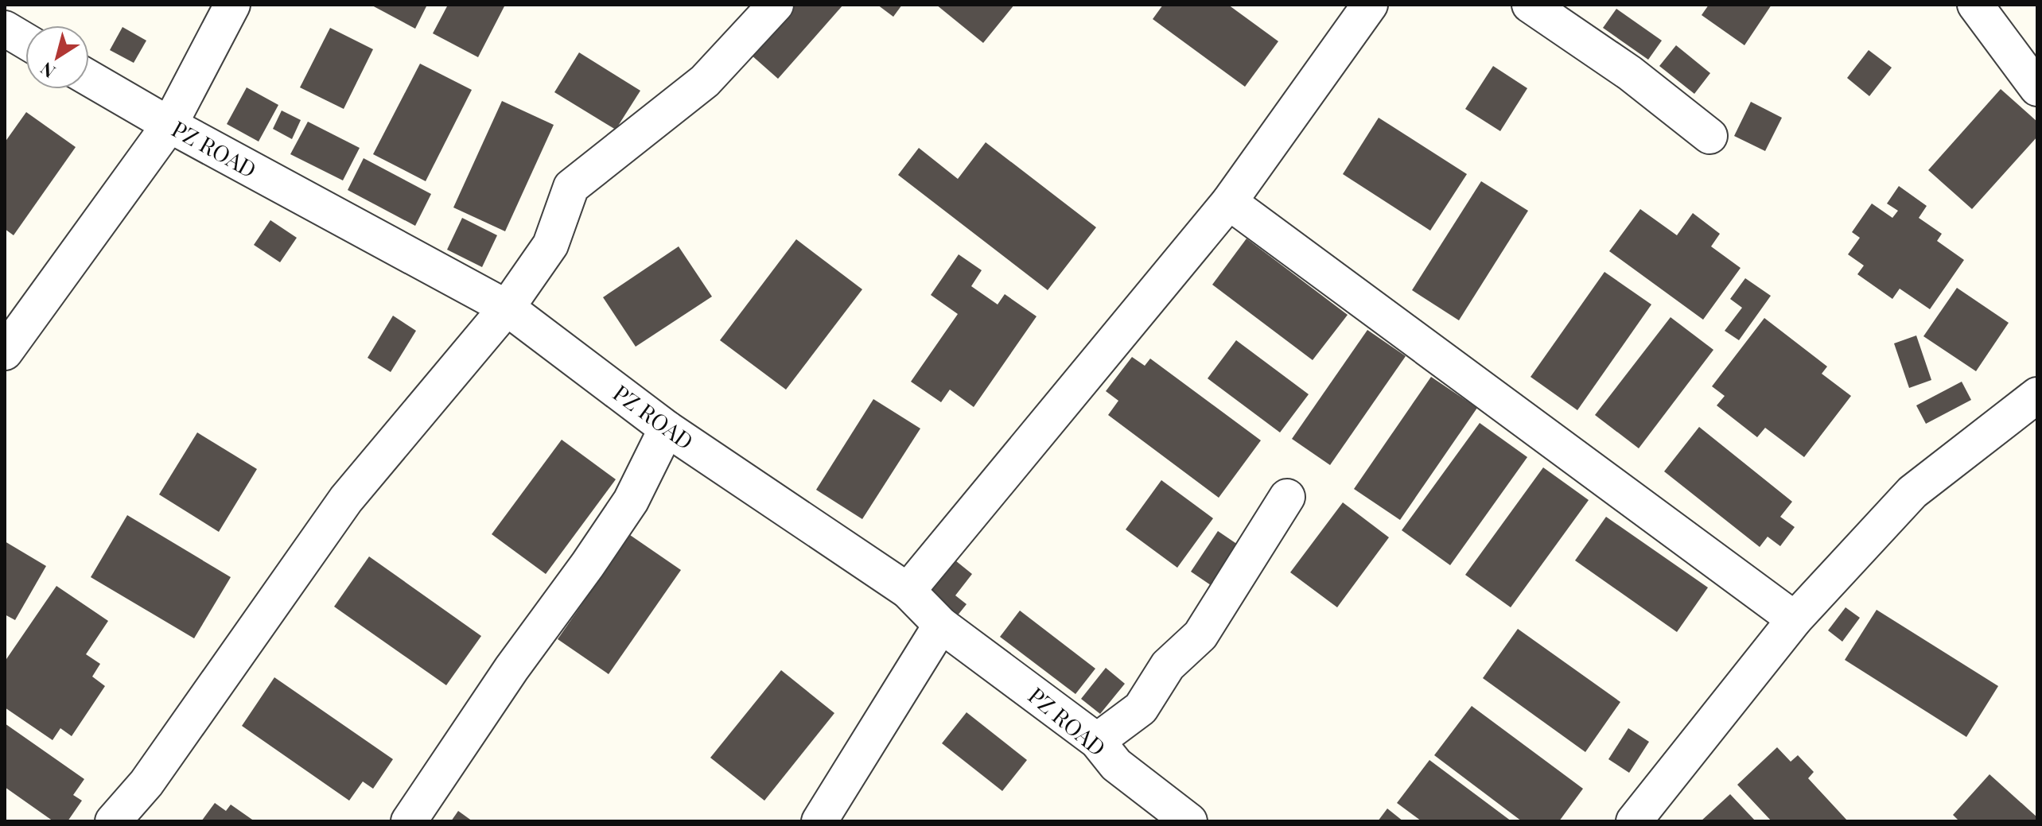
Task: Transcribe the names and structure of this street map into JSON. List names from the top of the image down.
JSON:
{
  "streets": {
    "street": ["PZ ROAD"]
  },
  "north": "bottom left"
}
